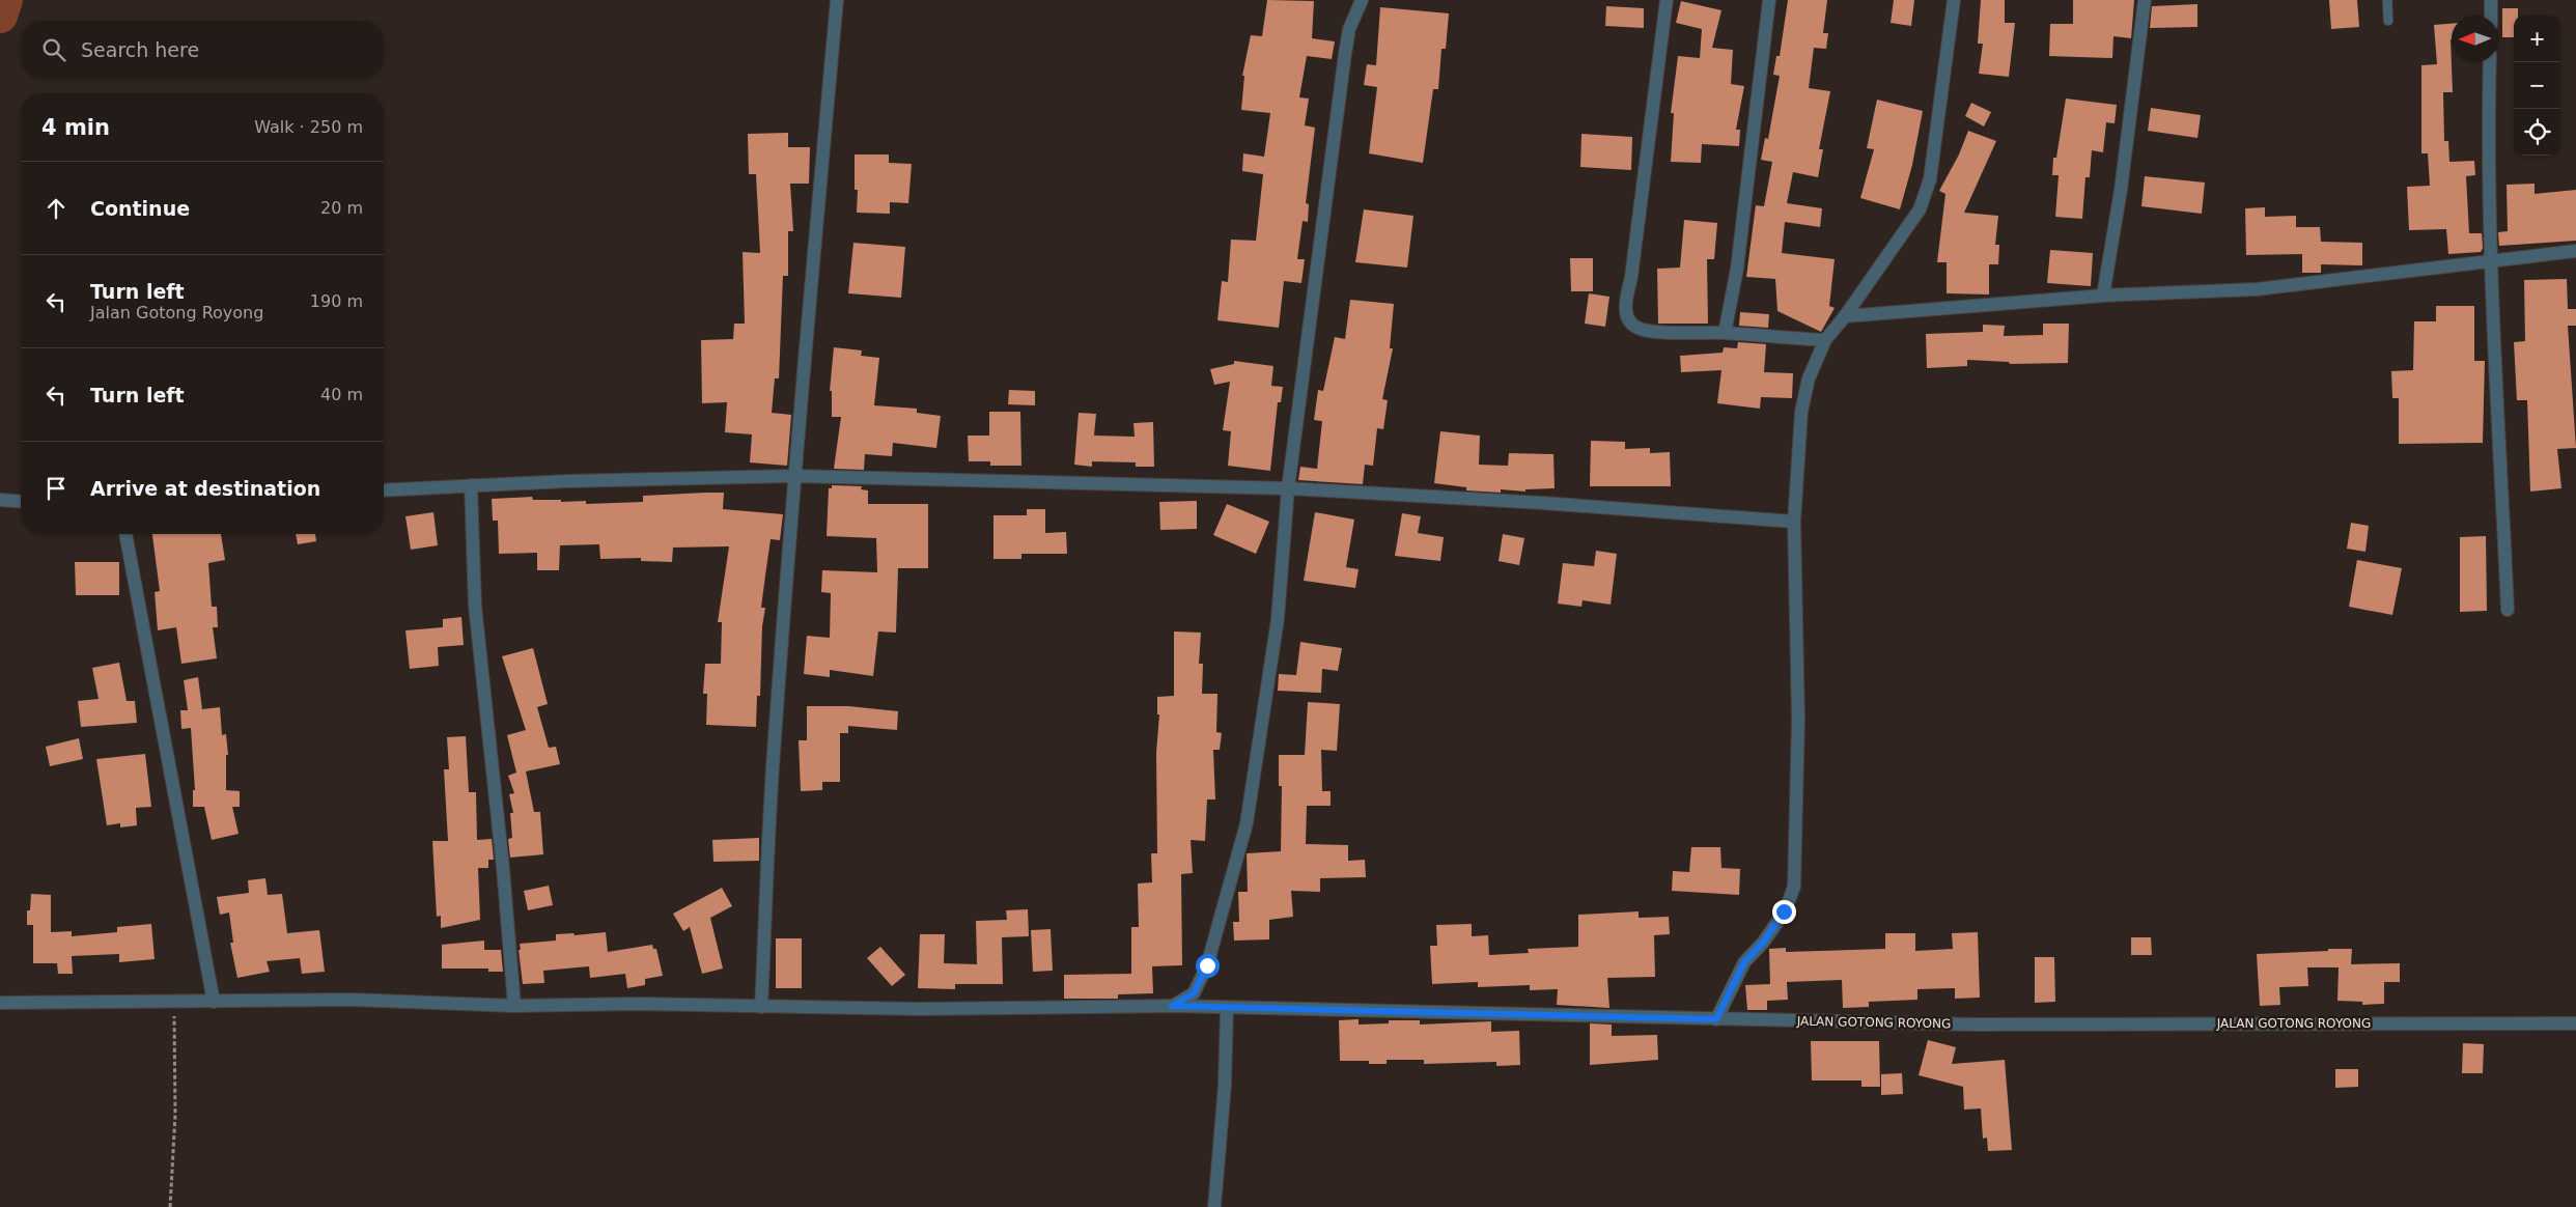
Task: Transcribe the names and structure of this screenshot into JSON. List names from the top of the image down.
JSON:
{
  "streets": {
    "street": ["JALAN GOTONG ROYONG"]
  },
  "north": "left",
  "page": {
    "map_buttons": ["+", "−"],
    "search": "Search here",
    "heading": ["4 min", "Walk · 250 m"],
    "list": [
      ["Continue", "20 m"],
      ["Turn left", "Jalan Gotong Royong", "190 m"],
      ["Turn left", "40 m"],
      "Arrive at destination"
    ]
  }
}
